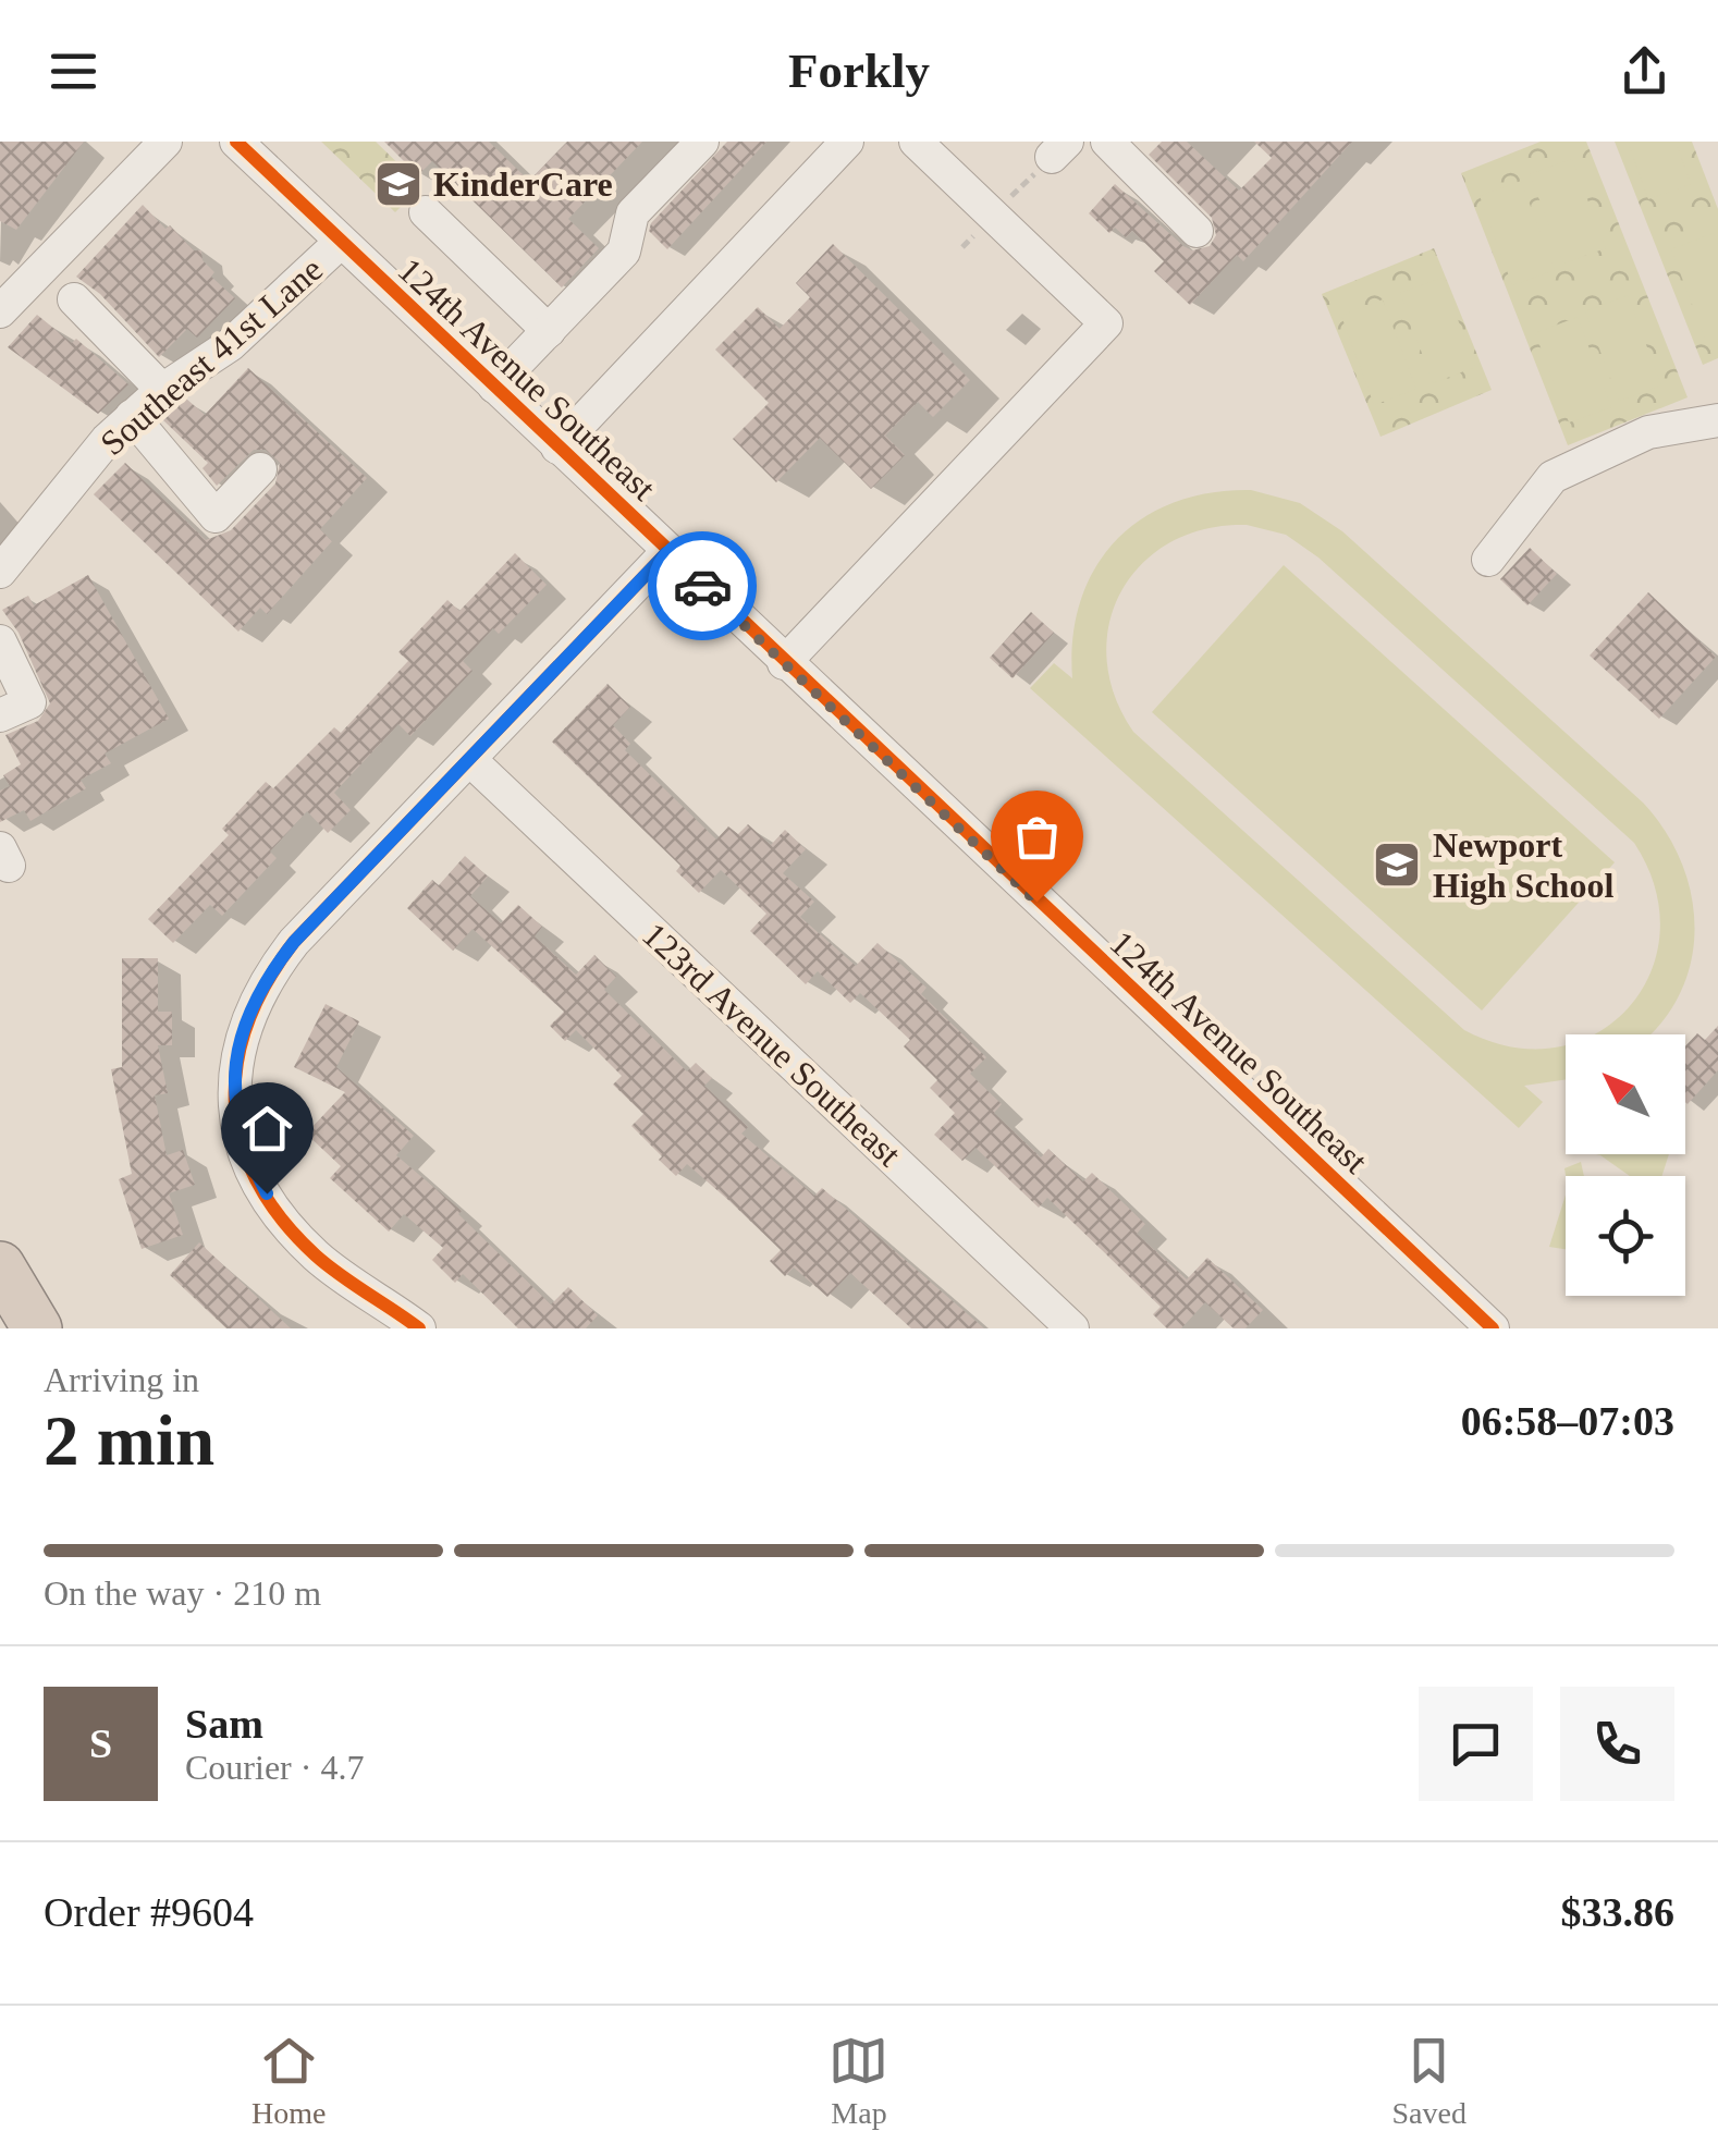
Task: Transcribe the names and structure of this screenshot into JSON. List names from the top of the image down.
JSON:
{
  "streets": {
    "street": ["Southeast 41st Lane", "124th Avenue Southeast", "123rd Avenue Southeast"]
  },
  "crossings": [
    ["Southeast 41st Lane", "124th Avenue Southeast"]
  ],
  "places": {
    "school or university": ["KinderCare", "Newport High School"]
  },
  "north": "top left",
  "page": {
    "header": "Forkly",
    "heading": ["2 min", "Arriving in", "06:58–07:03"],
    "panel": [
      "Sam",
      "Courier · 4.7",
      "Order #9604",
      "$33.86"
    ],
    "bar": "On the way · 210 m",
    "round": "S",
    "tabs": ["Home", "Map", "Saved"]
  }
}
